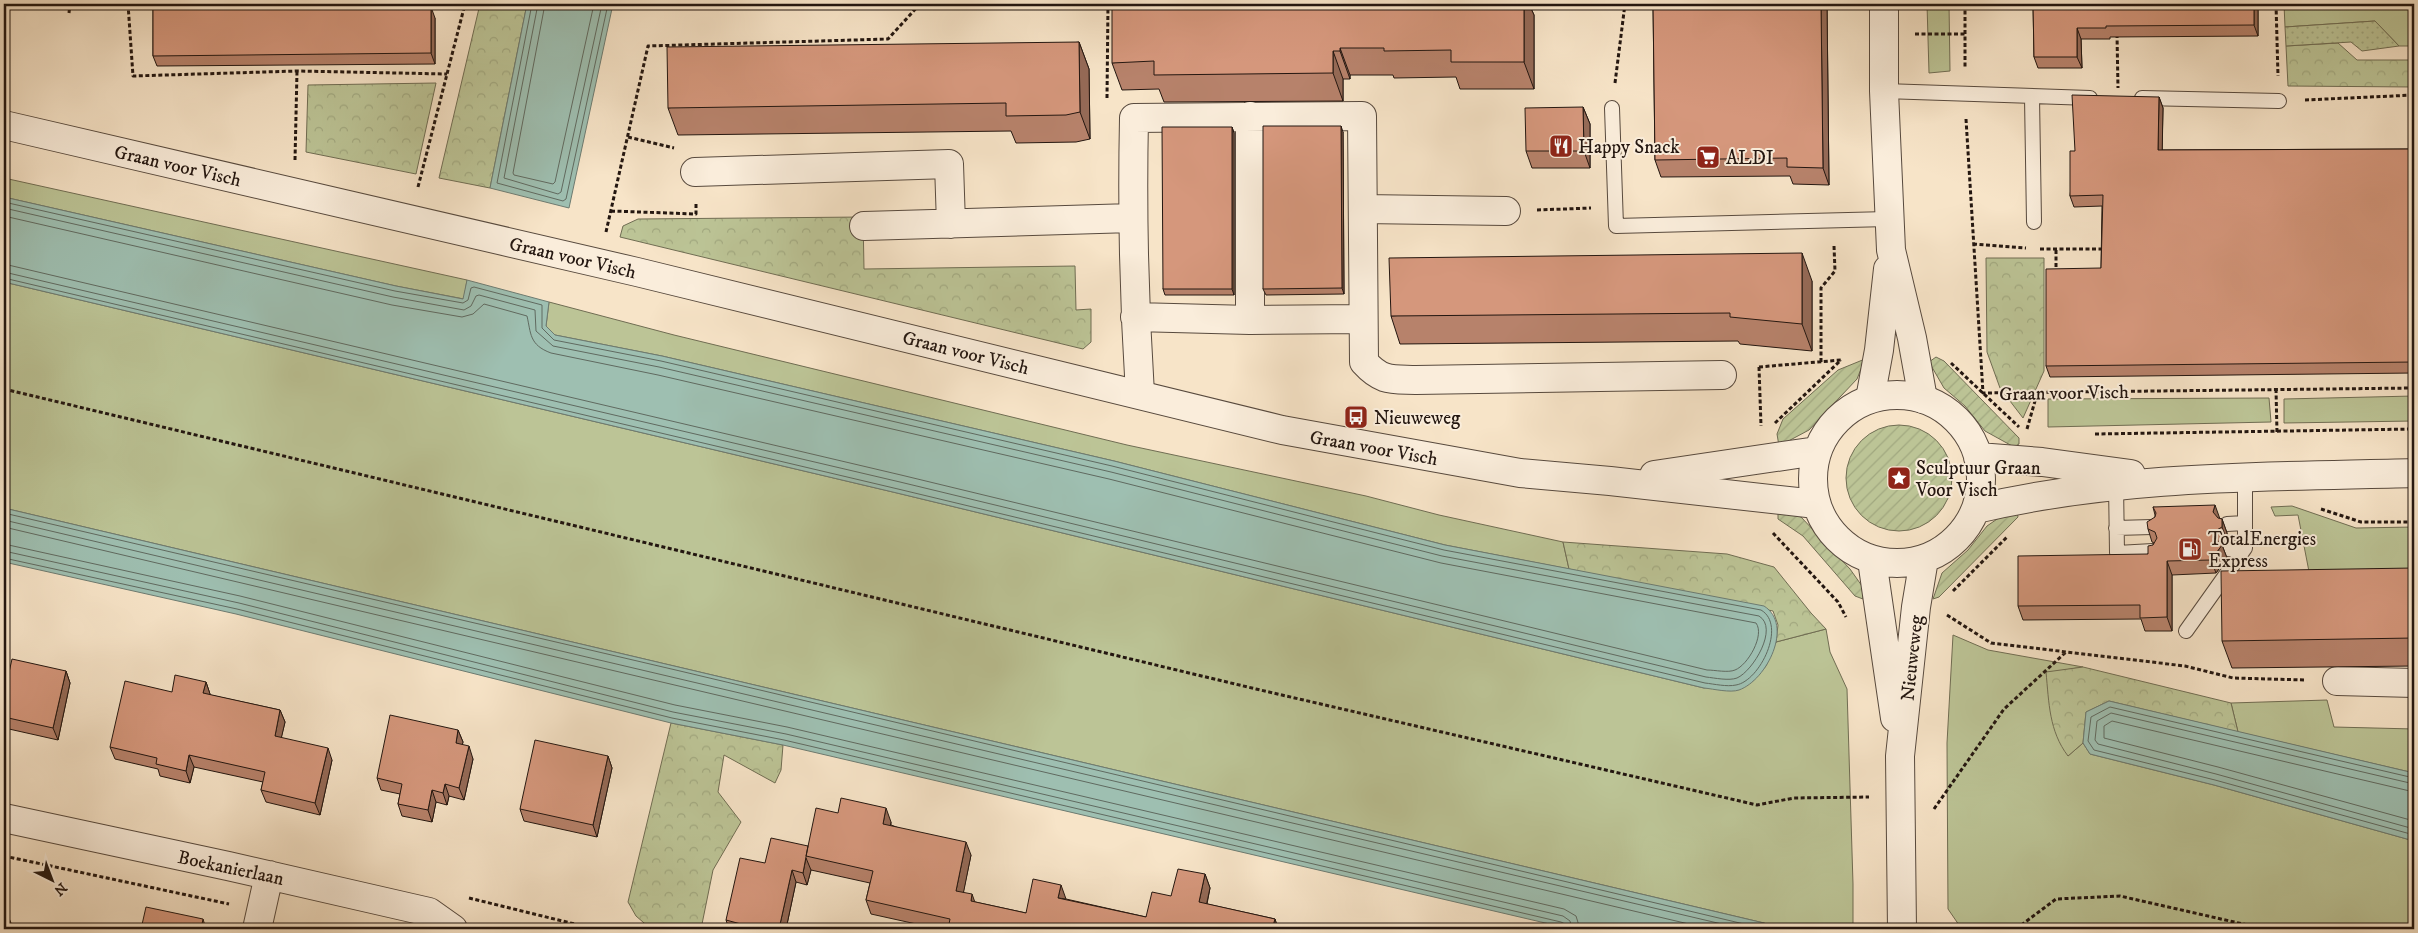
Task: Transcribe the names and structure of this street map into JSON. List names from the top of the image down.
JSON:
{
  "streets": {
    "street": ["Graan voor Visch", "Nieuweweg", "Boekanierlaan"]
  },
  "crossings": [
    ["Graan voor Visch", "Nieuweweg"]
  ],
  "places": {
    "restaurant": ["Happy Snack"],
    "supermarket": ["ALDI"],
    "bus stop": ["Nieuweweg"],
    "place": ["Sculptuur Graan Voor Visch"],
    "fuel station": ["TotalEnergies Express"]
  },
  "north": "bottom right"
}
